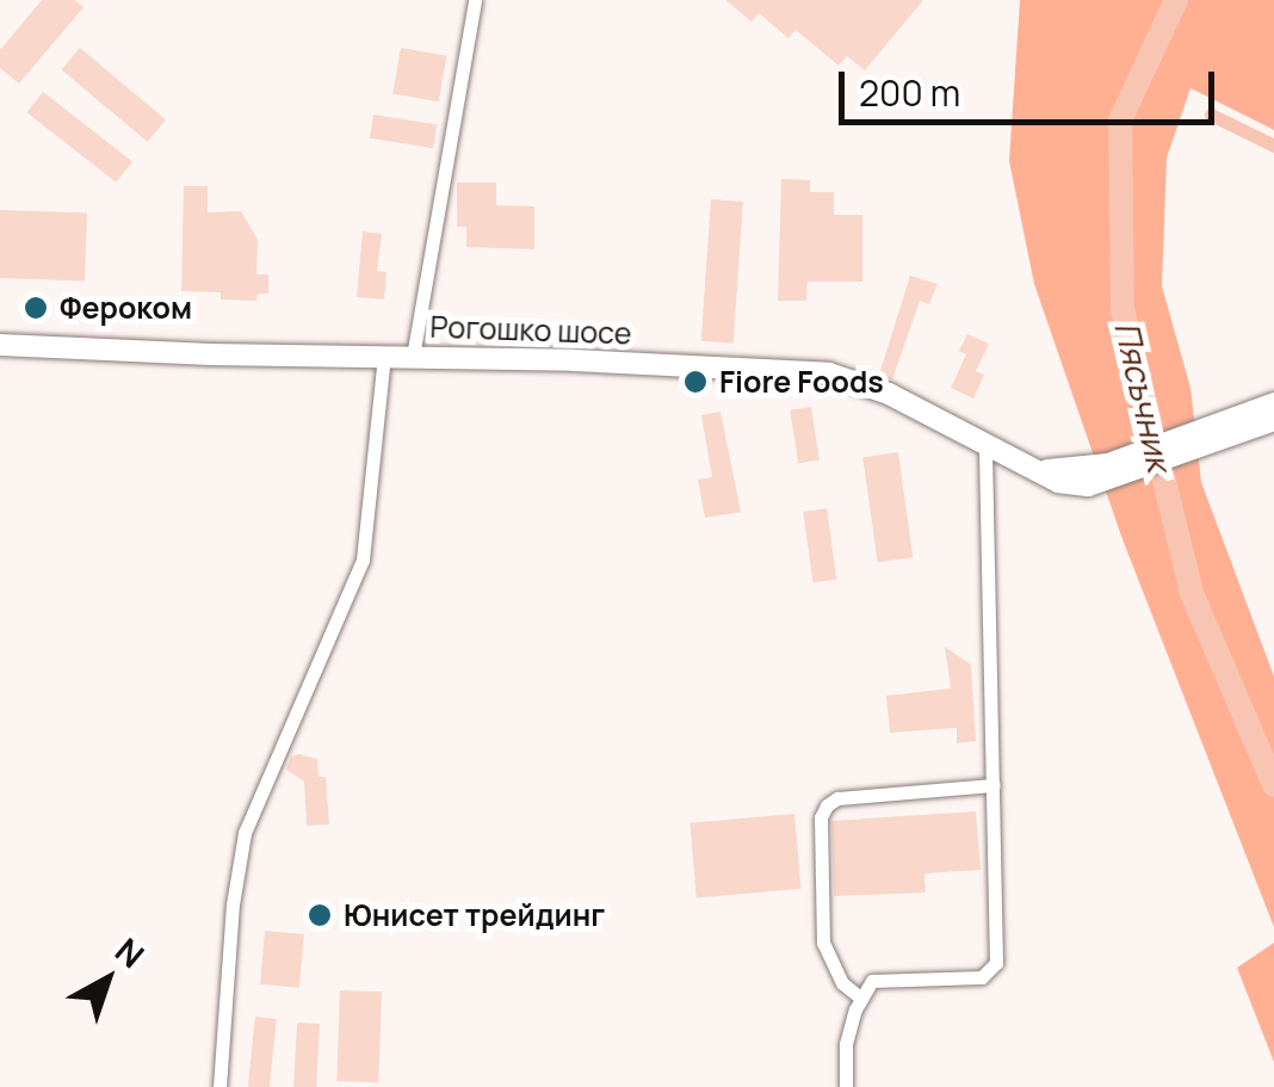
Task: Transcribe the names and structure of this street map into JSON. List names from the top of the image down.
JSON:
{
  "streets": {
    "main road": ["Рогошко шосе"]
  },
  "water": ["Пясъчник"],
  "places": ["Фероком", "Fiore Foods", "Юнисет трейдинг"],
  "scale_bar": "200 m",
  "north": "top right"
}
